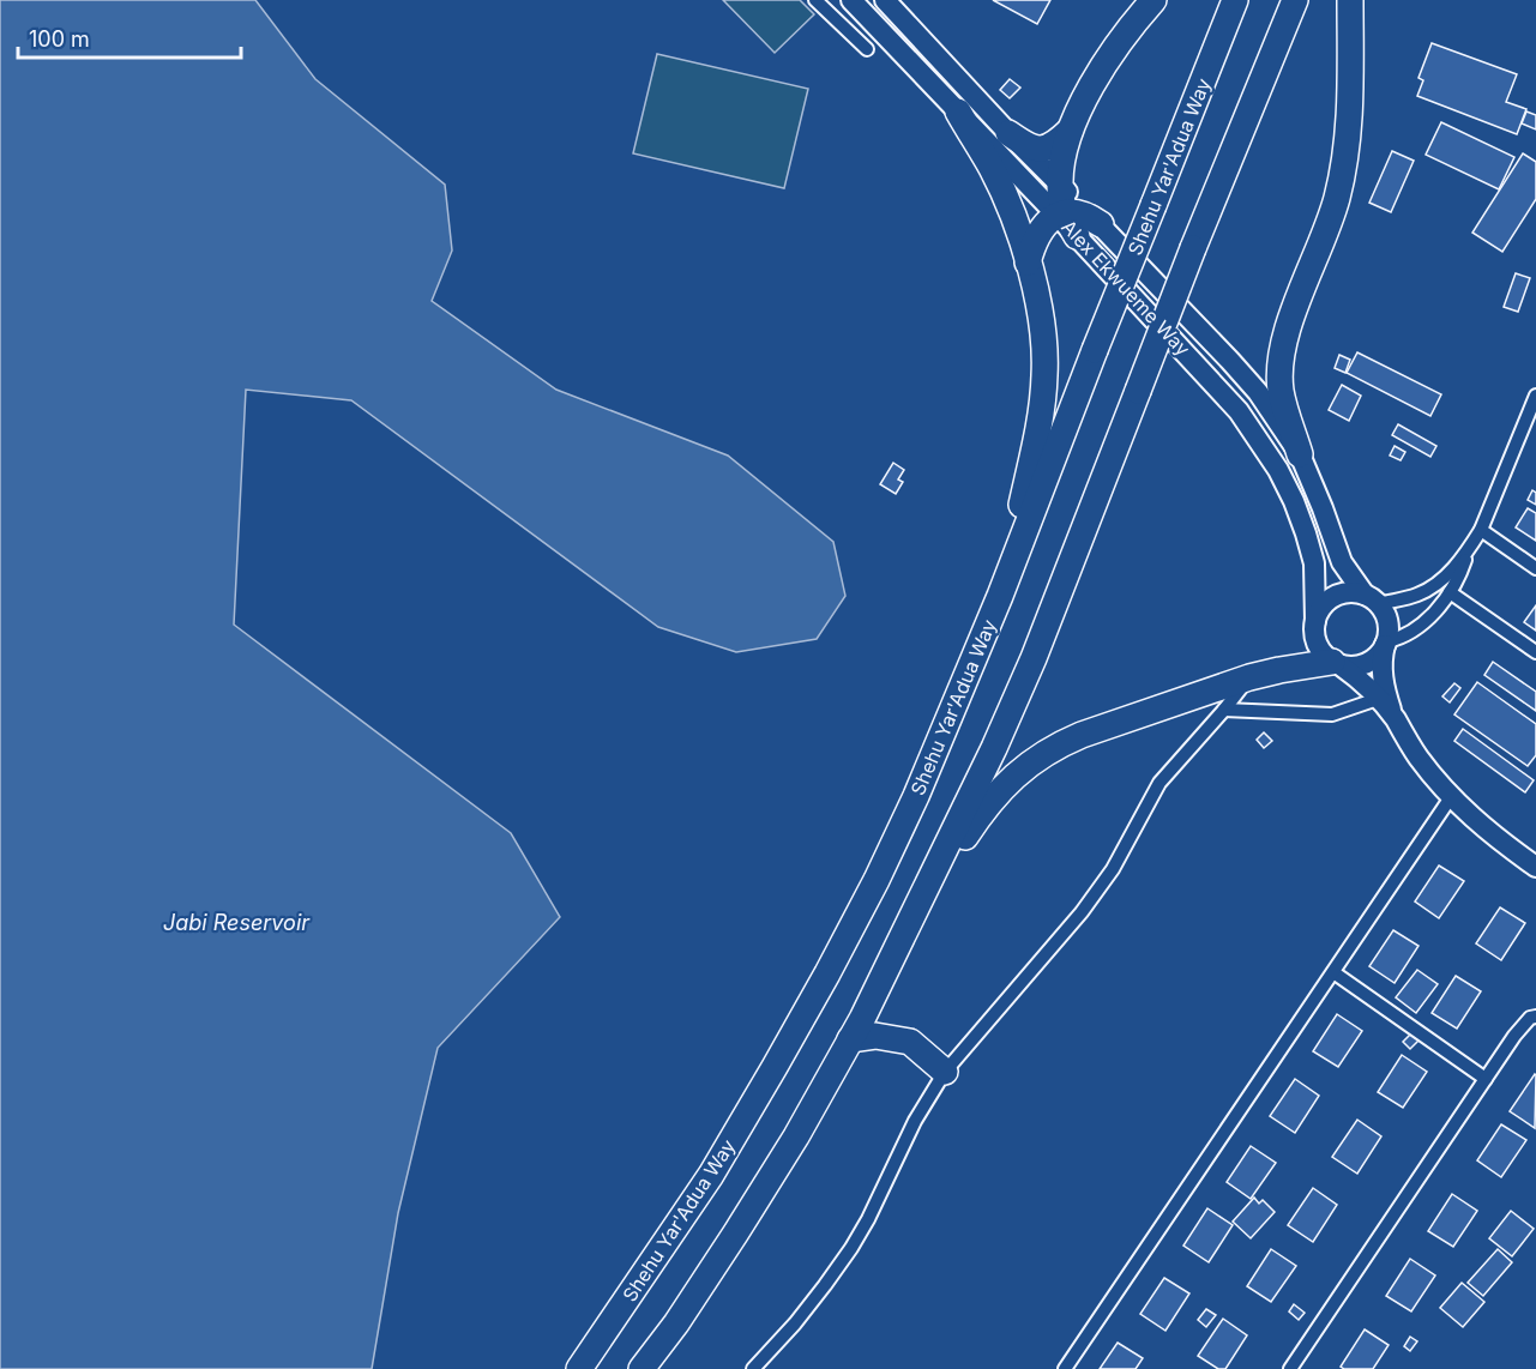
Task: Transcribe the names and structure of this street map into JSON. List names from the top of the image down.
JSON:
{
  "streets": {
    "highway": ["Shehu Yar'Adua Way"],
    "street": ["Alex Ekwueme Way"]
  },
  "water": ["Jabi Reservoir"],
  "scale_bar": "100 m"
}
